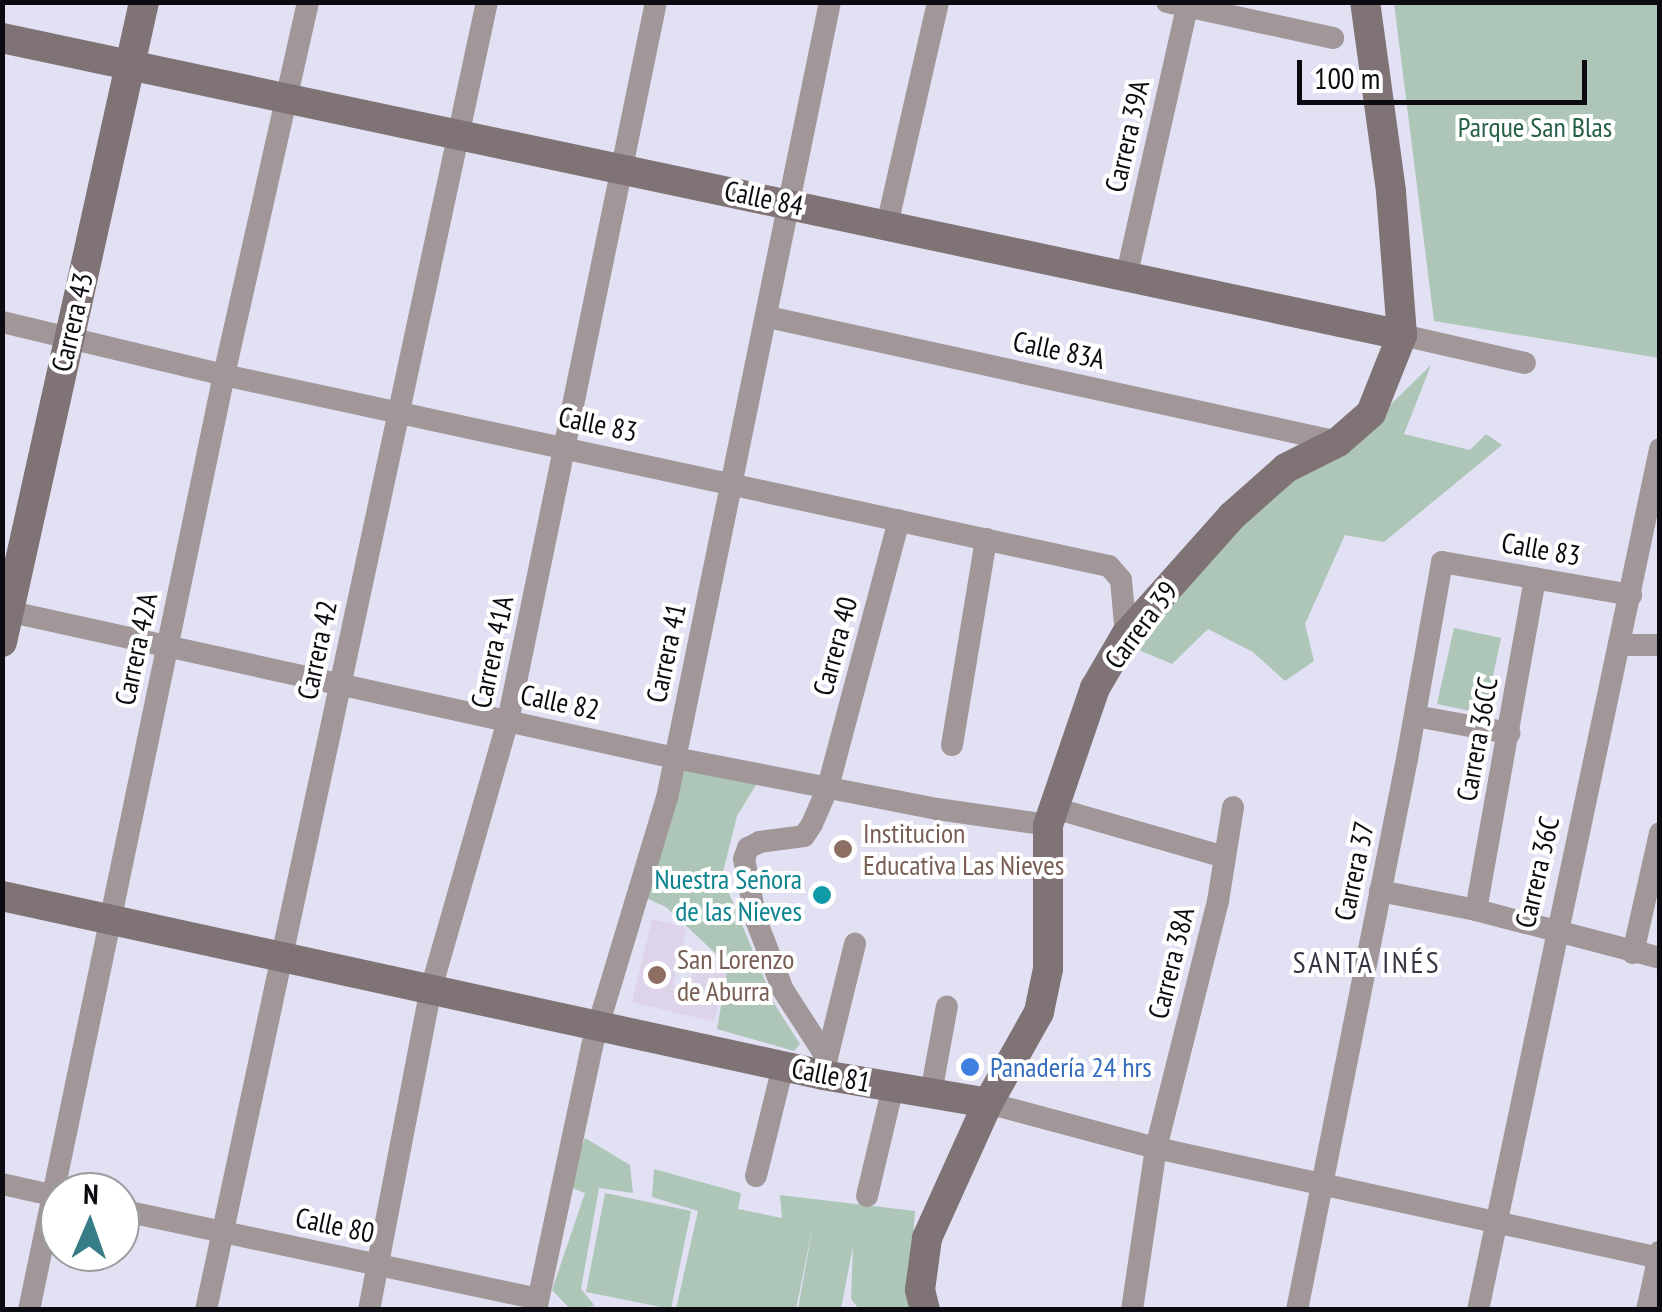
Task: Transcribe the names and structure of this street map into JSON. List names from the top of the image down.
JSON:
{
  "streets": {
    "street": [
      "Carrera 39A",
      "Calle 84",
      "Carrera 43",
      "Calle 83A",
      "Calle 83",
      "Carrera 39",
      "Carrera 40",
      "Carrera 42A",
      "Carrera 42",
      "Carrera 41A",
      "Carrera 41",
      "Calle 82",
      "Carrera 36CC",
      "Carrera 37",
      "Carrera 36C",
      "Carrera 38A",
      "Calle 81",
      "Calle 80"
    ]
  },
  "crossings": [
    ["Carrera 39A", "Calle 84"],
    ["Calle 84", "Carrera 43"],
    ["Calle 84", "Carrera 39"],
    ["Calle 84", "Carrera 42A"],
    ["Calle 84", "Carrera 42"],
    ["Calle 84", "Carrera 41A"],
    ["Calle 84", "Carrera 41"],
    ["Carrera 43", "Calle 83"],
    ["Carrera 43", "Calle 82"],
    ["Calle 83A", "Carrera 39"],
    ["Calle 83A", "Carrera 41"],
    ["Calle 83", "Carrera 39"],
    ["Calle 83", "Carrera 40"],
    ["Calle 83", "Carrera 42A"],
    ["Calle 83", "Carrera 42"],
    ["Calle 83", "Carrera 41A"],
    ["Calle 83", "Carrera 41"],
    ["Calle 83", "Carrera 36CC"],
    ["Calle 83", "Carrera 37"],
    ["Calle 83", "Carrera 36C"],
    ["Carrera 39", "Calle 82"],
    ["Carrera 39", "Calle 81"],
    ["Carrera 40", "Calle 82"],
    ["Carrera 40", "Calle 81"],
    ["Carrera 42A", "Calle 82"],
    ["Carrera 42A", "Calle 81"],
    ["Carrera 42", "Calle 82"],
    ["Carrera 42", "Calle 81"],
    ["Carrera 42", "Calle 80"],
    ["Carrera 41A", "Calle 82"],
    ["Carrera 41A", "Calle 81"],
    ["Carrera 41A", "Calle 80"],
    ["Carrera 41", "Calle 82"],
    ["Carrera 41", "Calle 81"],
    ["Carrera 41", "Calle 80"],
    ["Calle 82", "Carrera 38A"],
    ["Carrera 37", "Calle 81"],
    ["Carrera 36C", "Calle 81"],
    ["Carrera 38A", "Calle 81"]
  ],
  "districts": ["SANTA INÉS"],
  "parks": ["Parque San Blas"],
  "places": [
    "Institucion Educativa Las Nieves",
    "Nuestra Señora de las Nieves",
    "San Lorenzo de Aburra",
    "Panadería 24 hrs"
  ],
  "scale_bar": "100 m",
  "north": "top"
}
